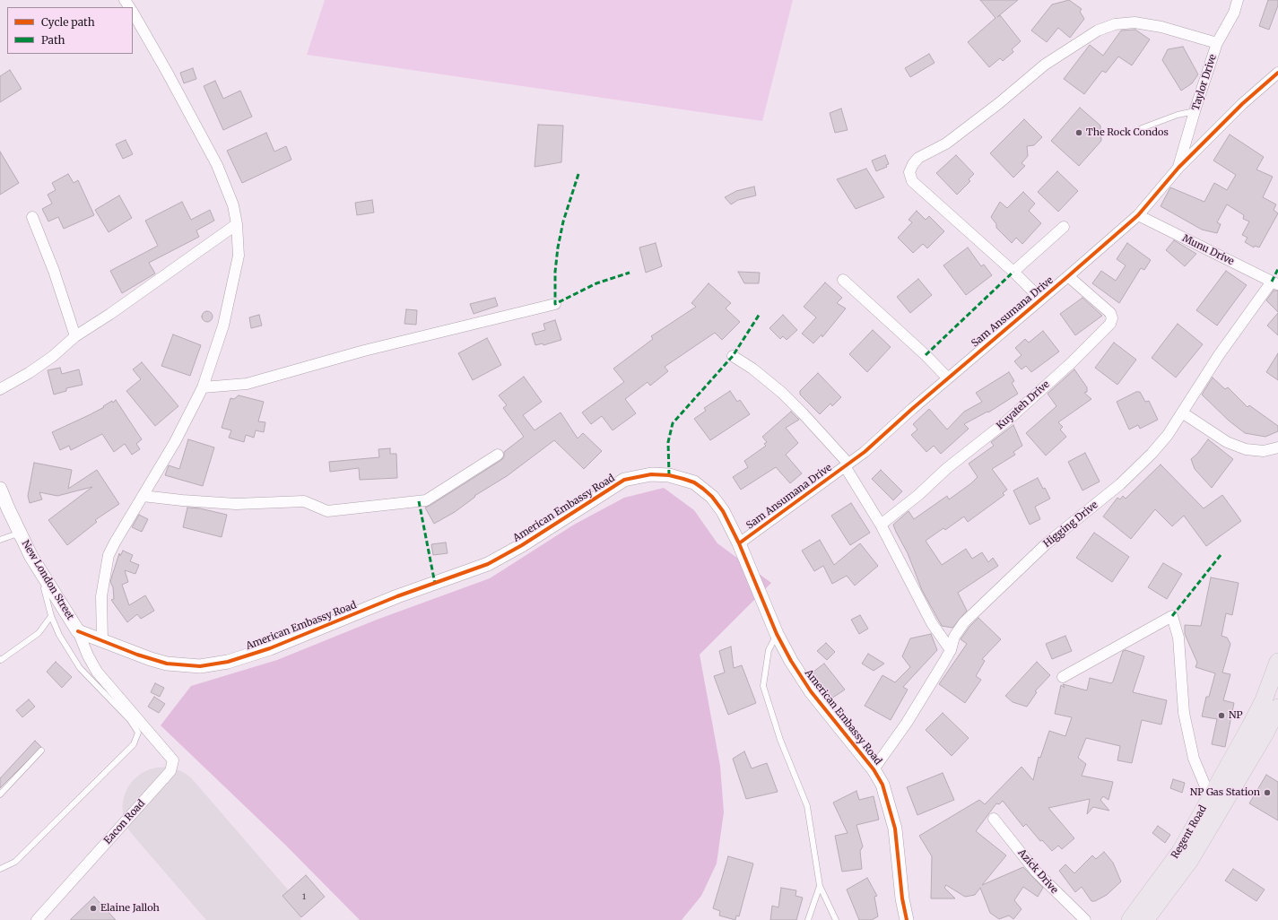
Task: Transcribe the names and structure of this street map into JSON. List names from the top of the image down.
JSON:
{
  "streets": {
    "main road": ["Regent Road"],
    "street": [
      "Taylor Drive",
      "Munu Drive",
      "Sam Ansumana Drive",
      "Kuyateh Drive",
      "American Embassy Road",
      "Higging Drive",
      "New London Street",
      "Eacon Road",
      "Azick Drive"
    ]
  },
  "crossings": [
    ["Taylor Drive", "Sam Ansumana Drive"],
    ["Munu Drive", "Sam Ansumana Drive"],
    ["Munu Drive", "Higging Drive"],
    ["Sam Ansumana Drive", "Kuyateh Drive"],
    ["Sam Ansumana Drive", "American Embassy Road"],
    ["American Embassy Road", "Higging Drive"],
    ["American Embassy Road", "New London Street"]
  ],
  "places": [
    "The Rock Condos",
    "NP",
    "NP Gas Station",
    "Elaine Jalloh"
  ],
  "house_numbers": ["1"],
  "legend": ["Cycle path", "Path"]
}
